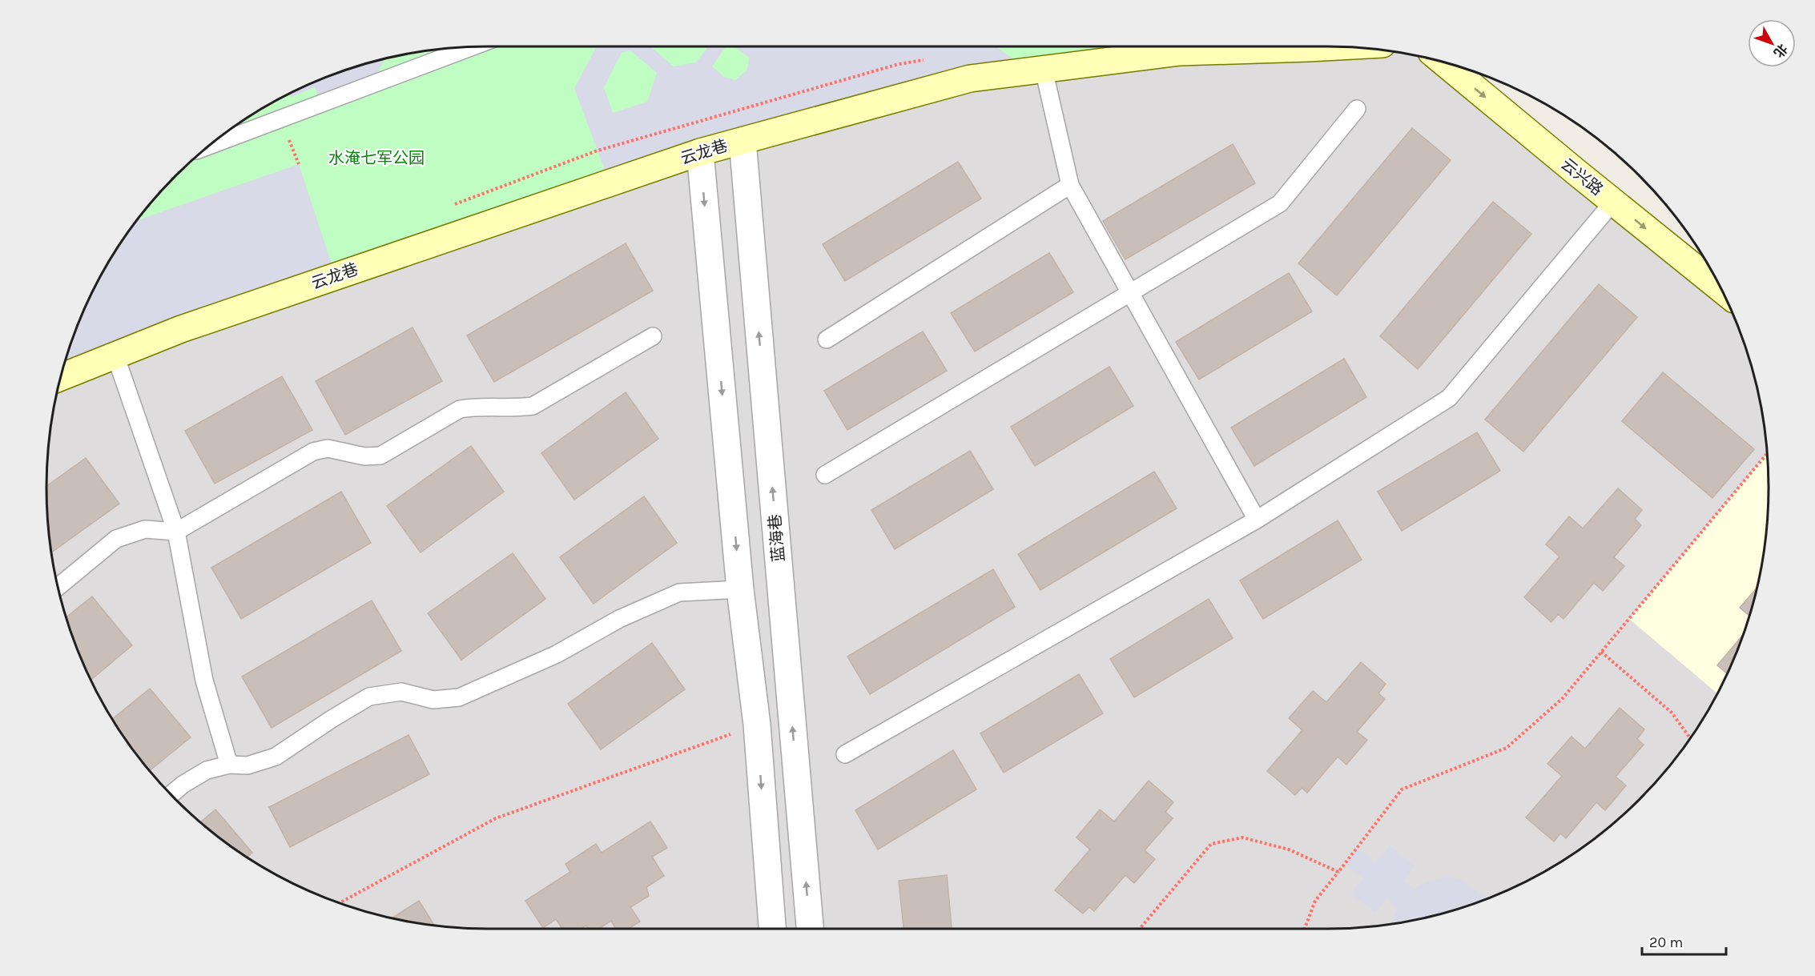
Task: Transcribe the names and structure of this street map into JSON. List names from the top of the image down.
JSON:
{
  "streets": {
    "street": ["云龙巷", "云兴路", "蓝海巷"]
  },
  "crossings": [
    ["云龙巷", "蓝海巷"]
  ],
  "one_way": ["云兴路"],
  "parks": ["水淹七军公园"],
  "scale_bar": "20 m",
  "north": "bottom right"
}
